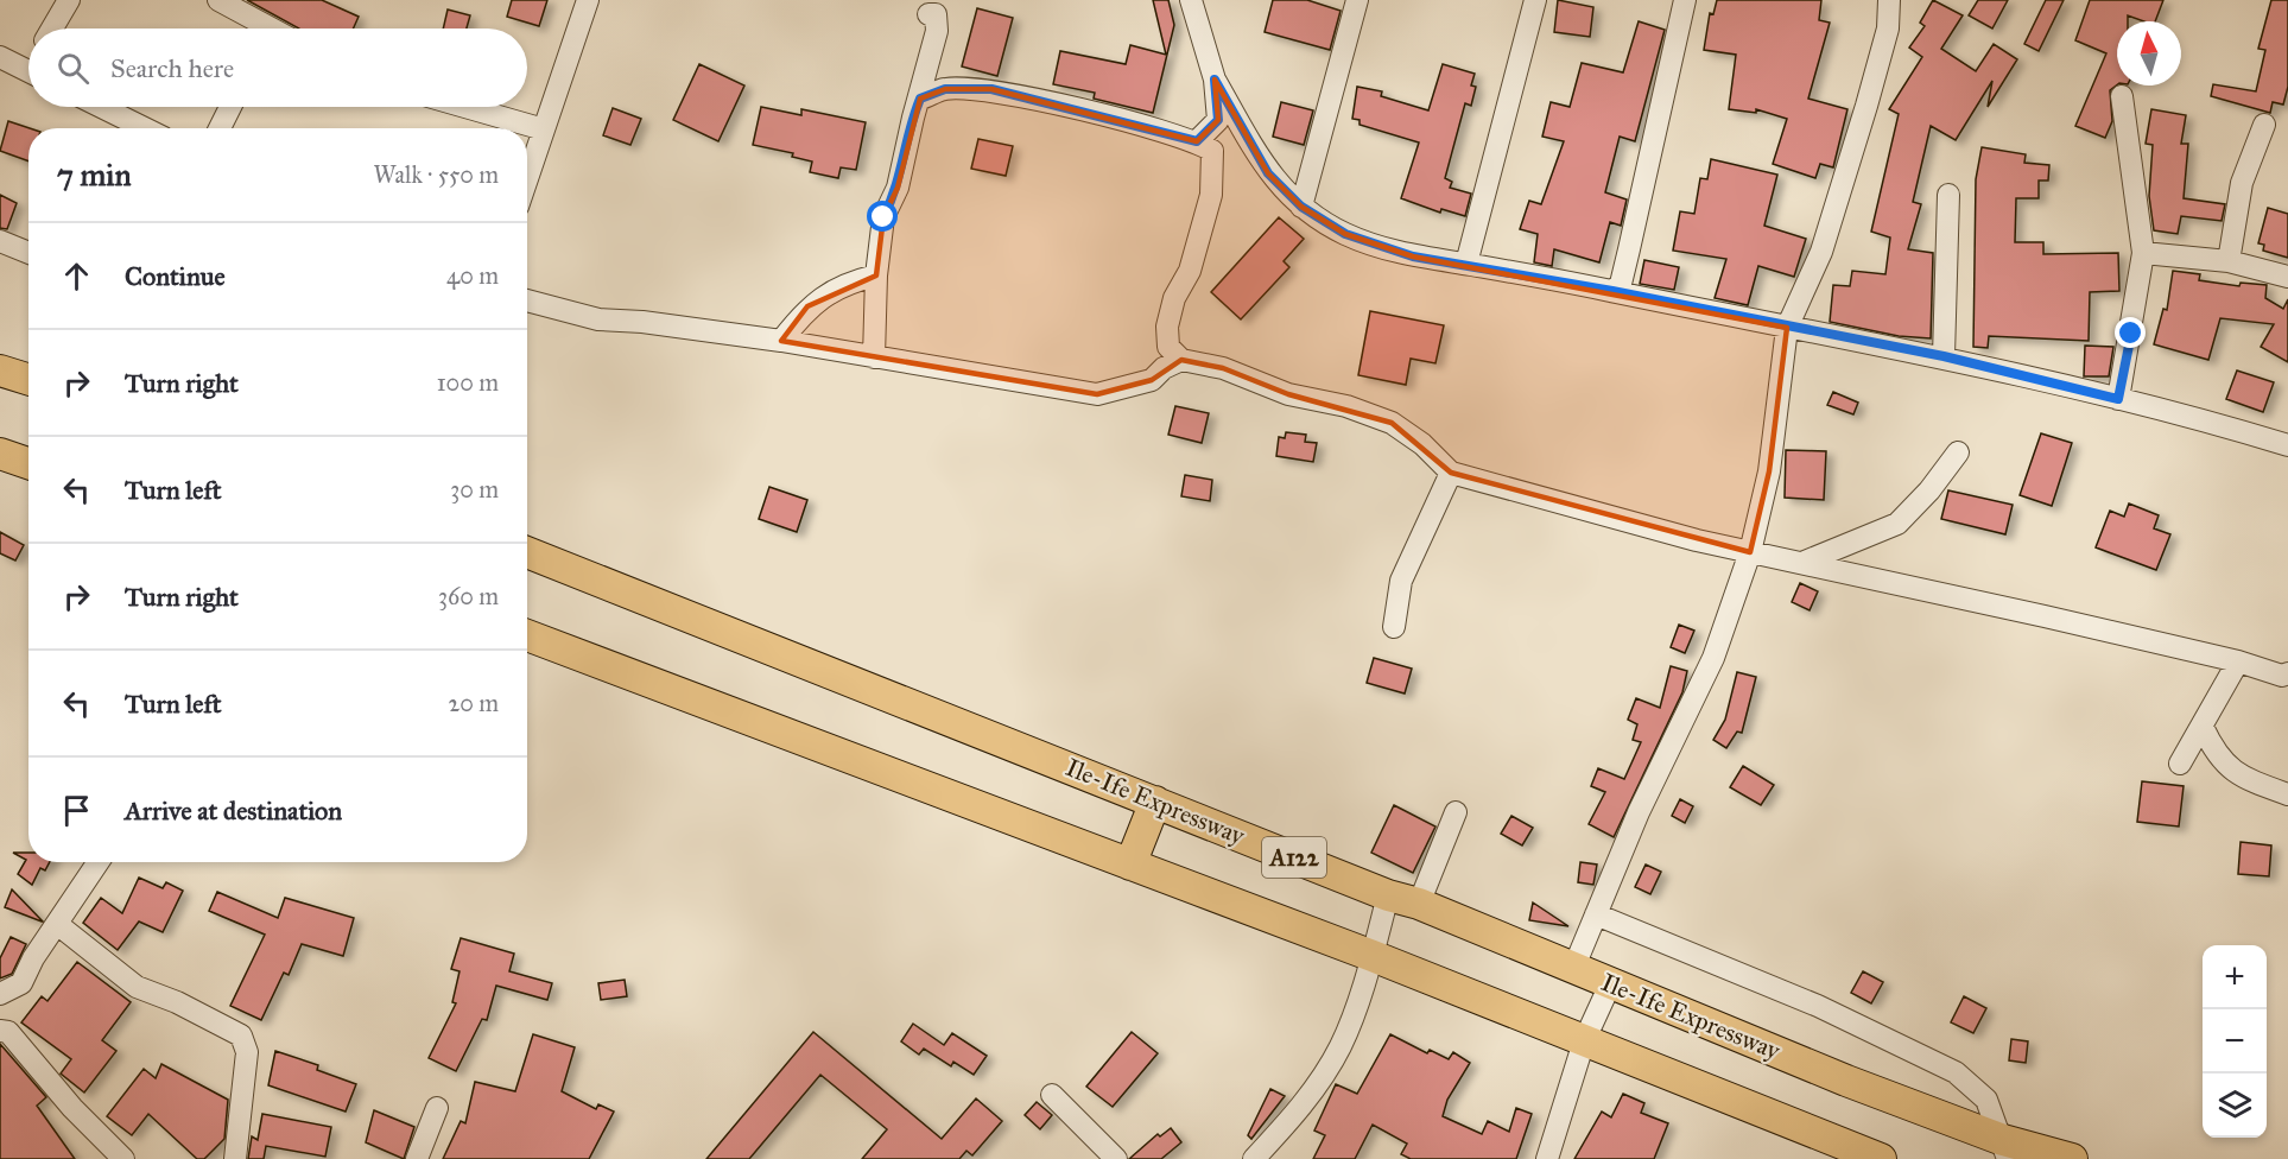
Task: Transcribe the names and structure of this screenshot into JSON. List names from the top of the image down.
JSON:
{
  "streets": {
    "highway": ["Ile-Ife Expressway", "A122"]
  },
  "north": "top",
  "page": {
    "search": "Search here",
    "heading": ["7 min", "Walk · 550 m"],
    "list": [
      ["Continue", "40 m"],
      ["Turn right", "100 m"],
      ["Turn left", "30 m"],
      ["Turn right", "360 m"],
      ["Turn left", "20 m"],
      "Arrive at destination"
    ],
    "map_buttons": ["+", "−"]
  }
}
